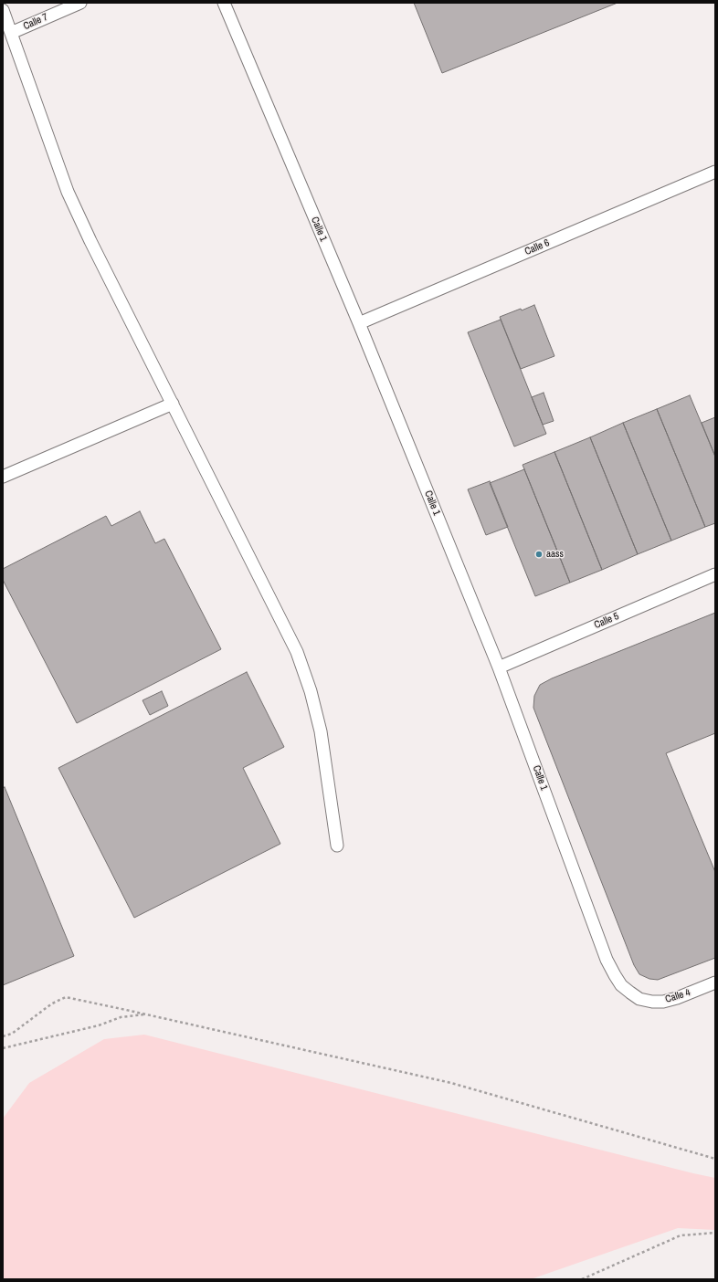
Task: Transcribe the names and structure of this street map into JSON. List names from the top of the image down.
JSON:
{
  "streets": {
    "lane": [
      "Calle 7",
      "Calle 1",
      "Calle 6",
      "Calle 5",
      "Calle 4"
    ]
  },
  "crossings": [
    ["Calle 1", "Calle 6"],
    ["Calle 1", "Calle 5"],
    ["Calle 1", "Calle 4"]
  ],
  "places": ["aass"]
}
